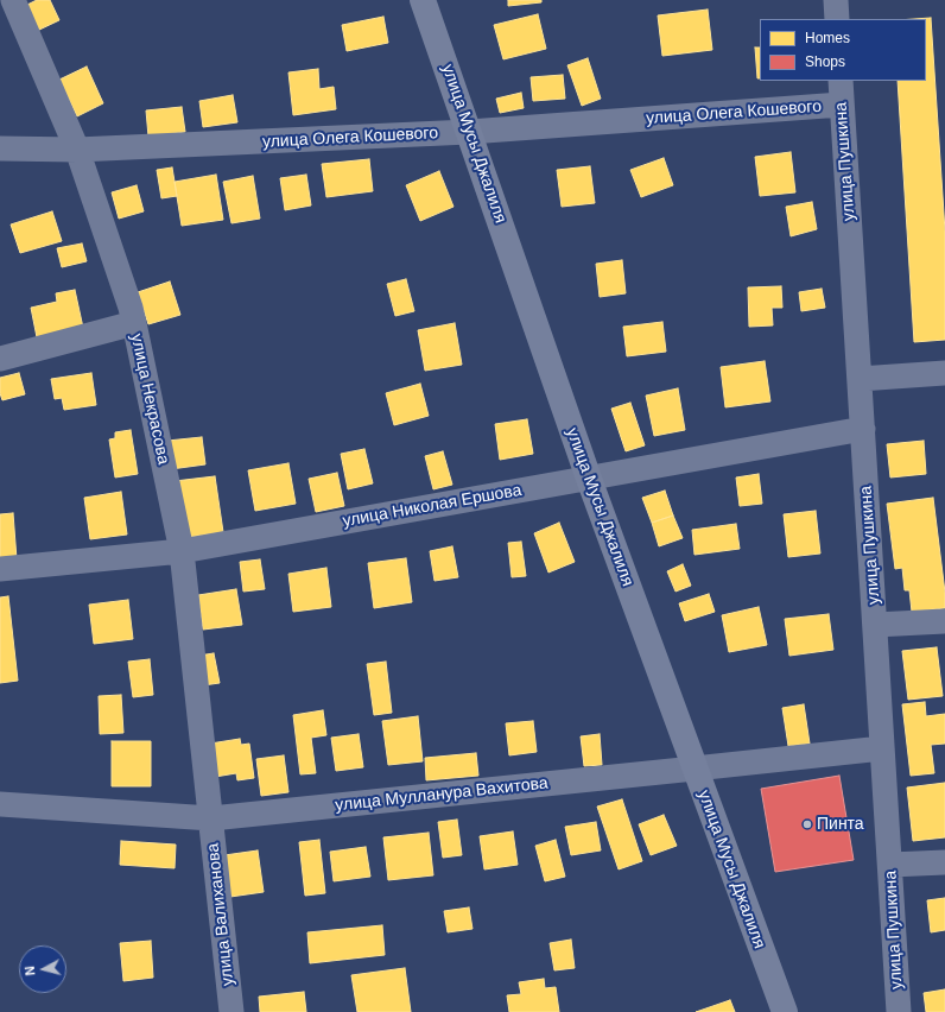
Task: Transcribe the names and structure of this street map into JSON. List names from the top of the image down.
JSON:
{
  "streets": {
    "main road": ["улица Мусы Джалиля"],
    "street": [
      "улица Олега Кошевого",
      "улица Пушкина",
      "улица Некрасова",
      "улица Николая Ершова",
      "улица Мулланура Вахитова",
      "улица Валиханова"
    ]
  },
  "crossings": [
    ["улица Олега Кошевого", "улица Мусы Джалиля"],
    ["улица Олега Кошевого", "улица Пушкина"],
    ["улица Олега Кошевого", "улица Некрасова"],
    ["улица Мусы Джалиля", "улица Николая Ершова"],
    ["улица Мусы Джалиля", "улица Мулланура Вахитова"],
    ["улица Пушкина", "улица Николая Ершова"],
    ["улица Пушкина", "улица Мулланура Вахитова"],
    ["улица Некрасова", "улица Николая Ершова"],
    ["улица Некрасова", "улица Мулланура Вахитова"],
    ["улица Некрасова", "улица Валиханова"],
    ["улица Мулланура Вахитова", "улица Валиханова"]
  ],
  "places": ["Пинта"],
  "legend": ["Homes", "Shops"],
  "north": "left"
}
